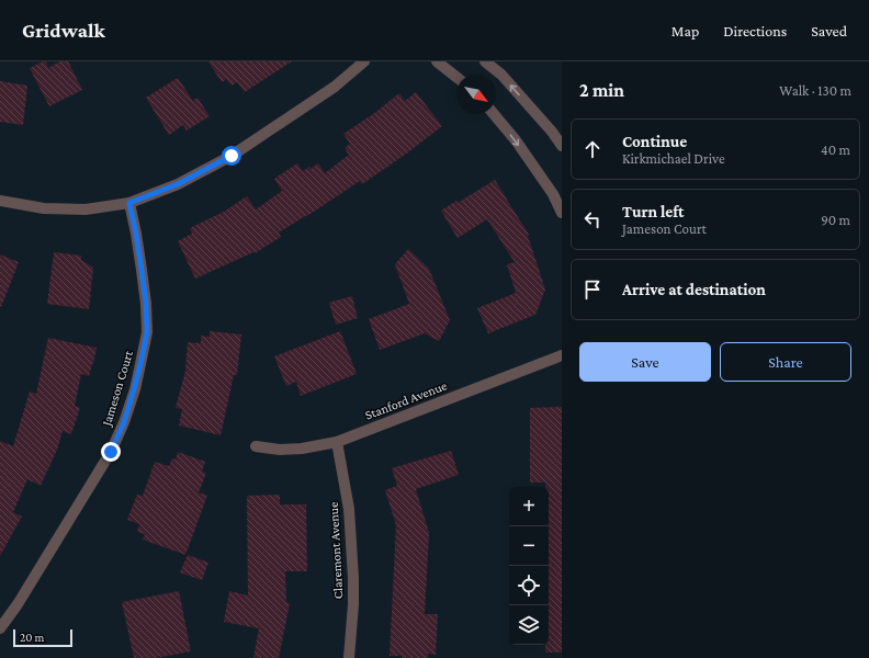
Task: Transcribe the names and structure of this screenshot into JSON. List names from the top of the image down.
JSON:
{
  "streets": {
    "street": ["Jameson Court", "Stanford Avenue", "Claremont Avenue"]
  },
  "crossings": [
    ["Stanford Avenue", "Claremont Avenue"]
  ],
  "scale_bar": "20 m",
  "north": "bottom right",
  "page": {
    "header": "Gridwalk",
    "nav": ["Map", "Directions", "Saved"],
    "heading": ["2 min", "Walk · 130 m"],
    "list": [
      ["Continue", "Kirkmichael Drive", "40 m"],
      ["Turn left", "Jameson Court", "90 m"],
      "Arrive at destination"
    ],
    "buttons": ["Save", "Share"],
    "map_buttons": ["+", "−"],
    "scale": "20 m"
  }
}
